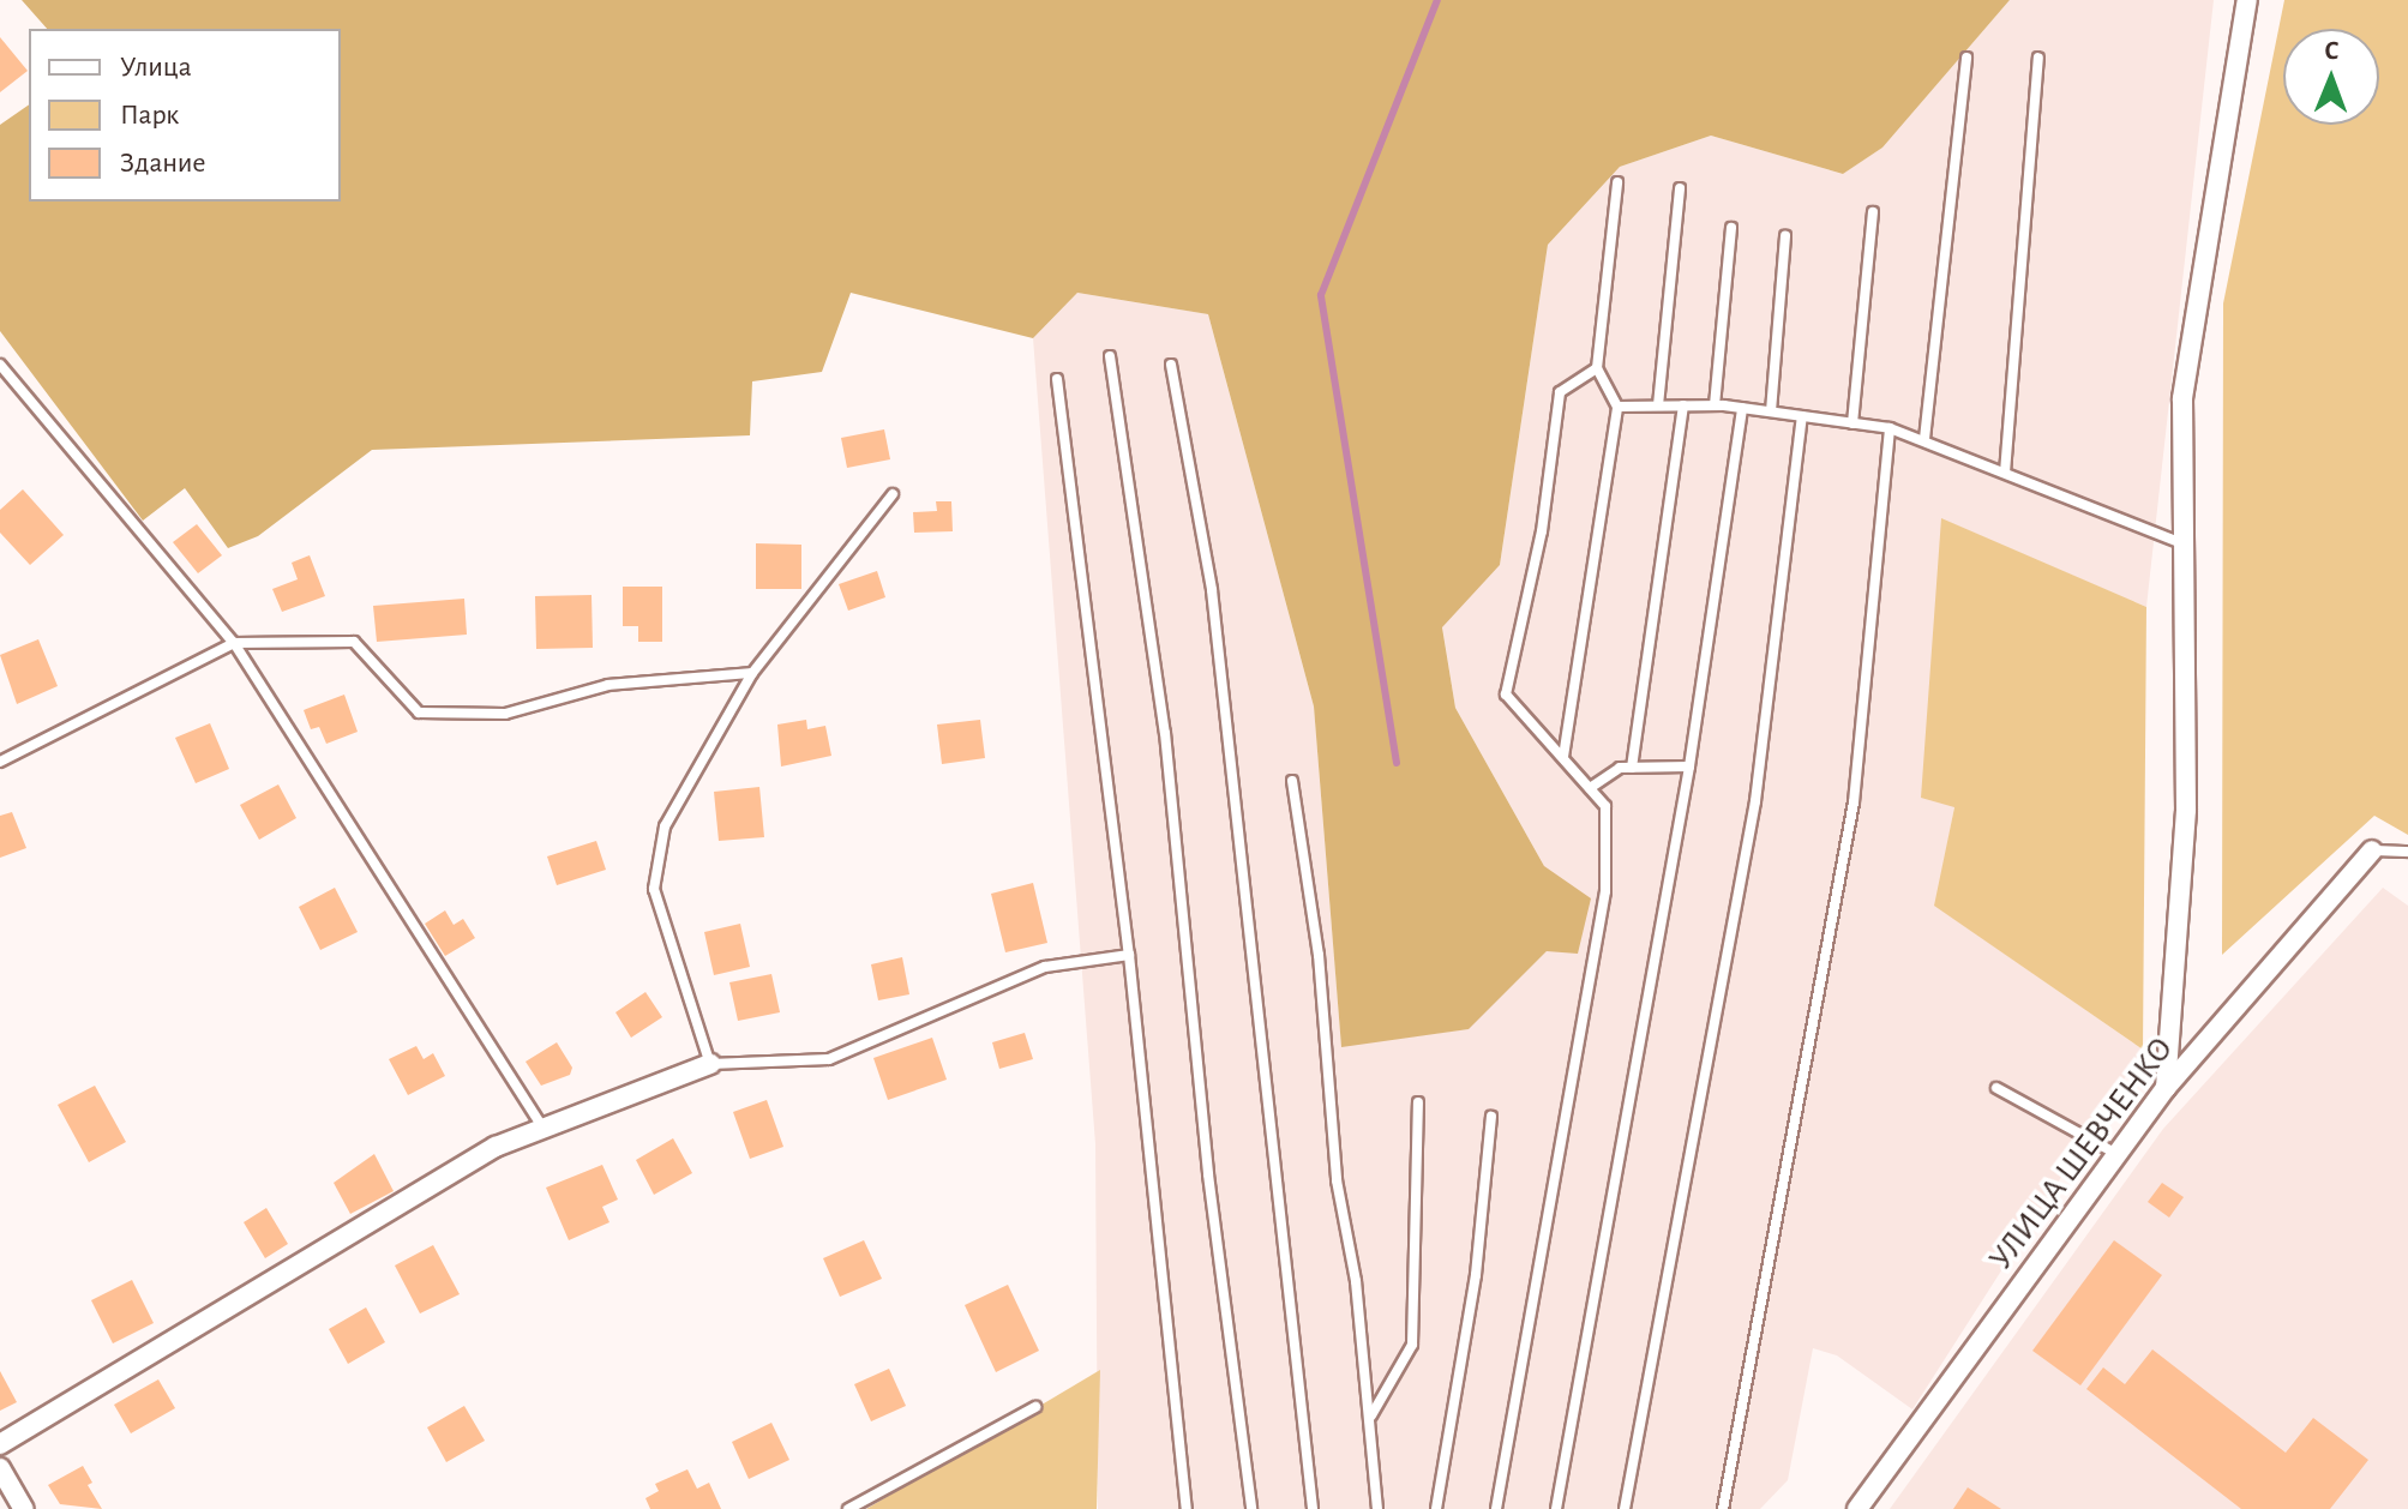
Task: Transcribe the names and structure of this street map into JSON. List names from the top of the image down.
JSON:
{
  "streets": {
    "street": ["УЛИЦА ШЕВЧЕНКО"]
  },
  "legend": ["Улица", "Парк", "Здание"],
  "north": "top"
}
